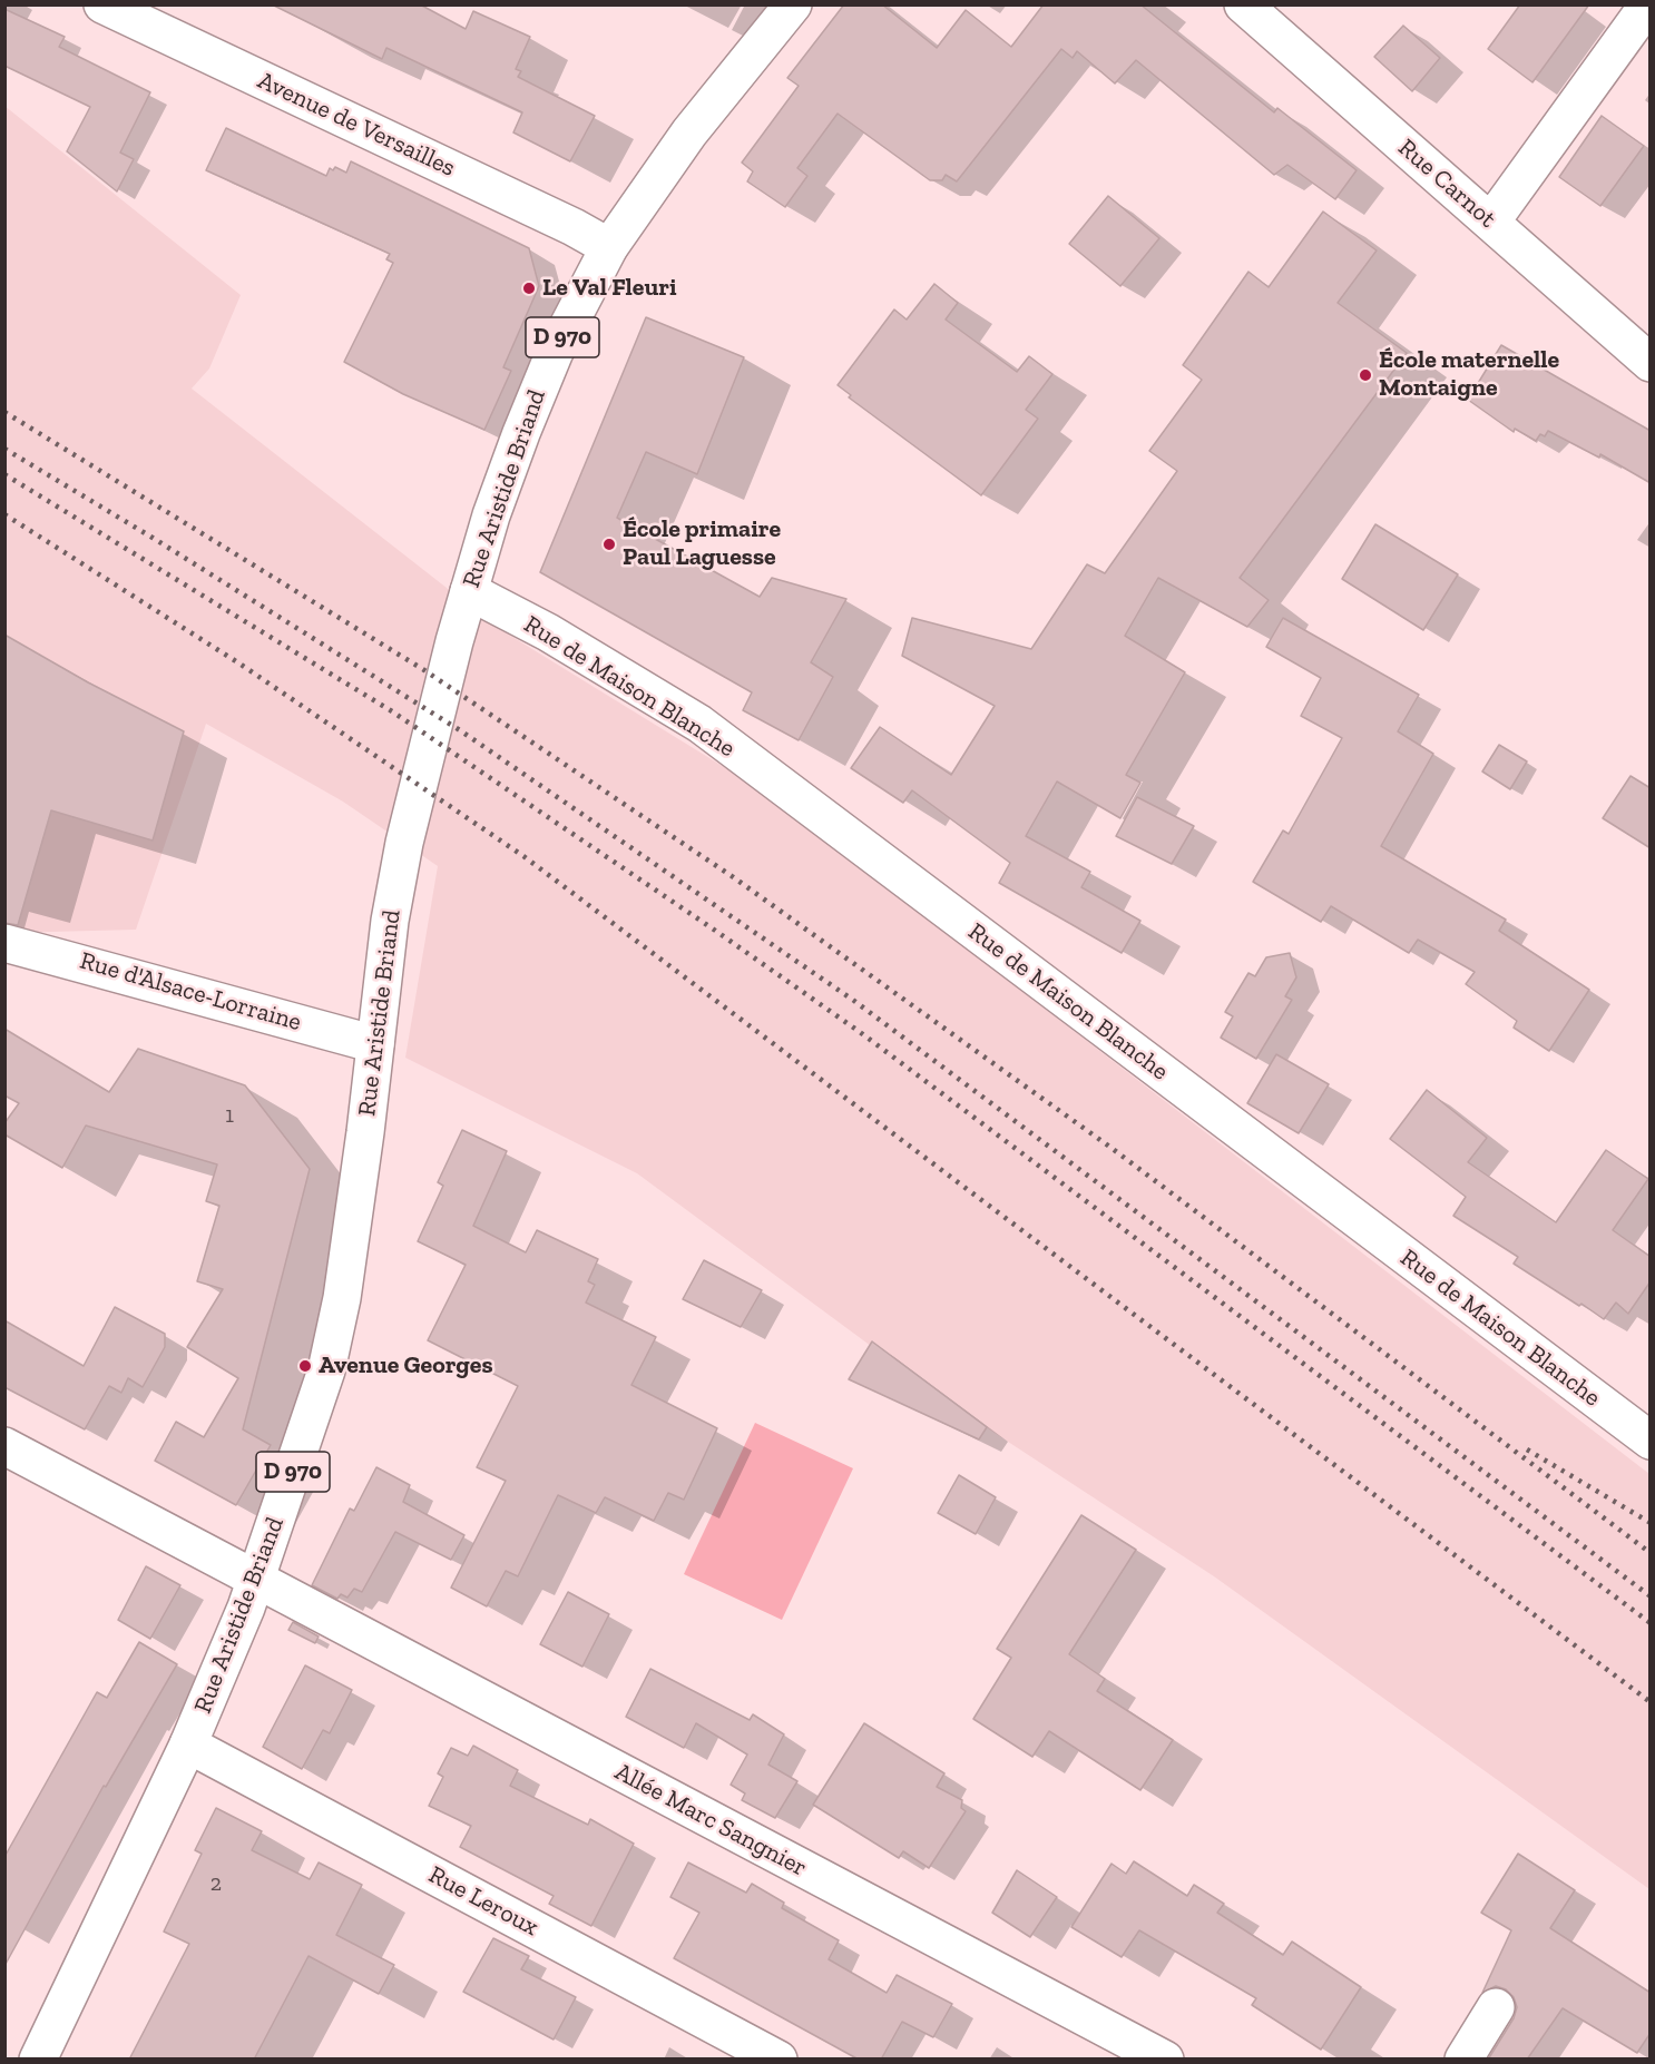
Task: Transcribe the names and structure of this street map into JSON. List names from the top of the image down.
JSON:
{
  "streets": {
    "street": [
      "Avenue de Versailles",
      "Rue Carnot",
      "D 970",
      "Rue Aristide Briand",
      "Rue de Maison Blanche",
      "Rue d'Alsace-Lorraine",
      "Allée Marc Sangnier",
      "Rue Leroux"
    ]
  },
  "crossings": [
    ["Avenue de Versailles", "Rue Aristide Briand"],
    ["Rue Aristide Briand", "Rue de Maison Blanche"],
    ["Rue Aristide Briand", "Rue d'Alsace-Lorraine"],
    ["Rue Aristide Briand", "Allée Marc Sangnier"],
    ["Rue Aristide Briand", "Rue Leroux"]
  ],
  "places": [
    "Le Val Fleuri",
    "École maternelle Montaigne",
    "École primaire Paul Laguesse",
    "Avenue Georges"
  ],
  "house_numbers": ["1", "2"]
}
